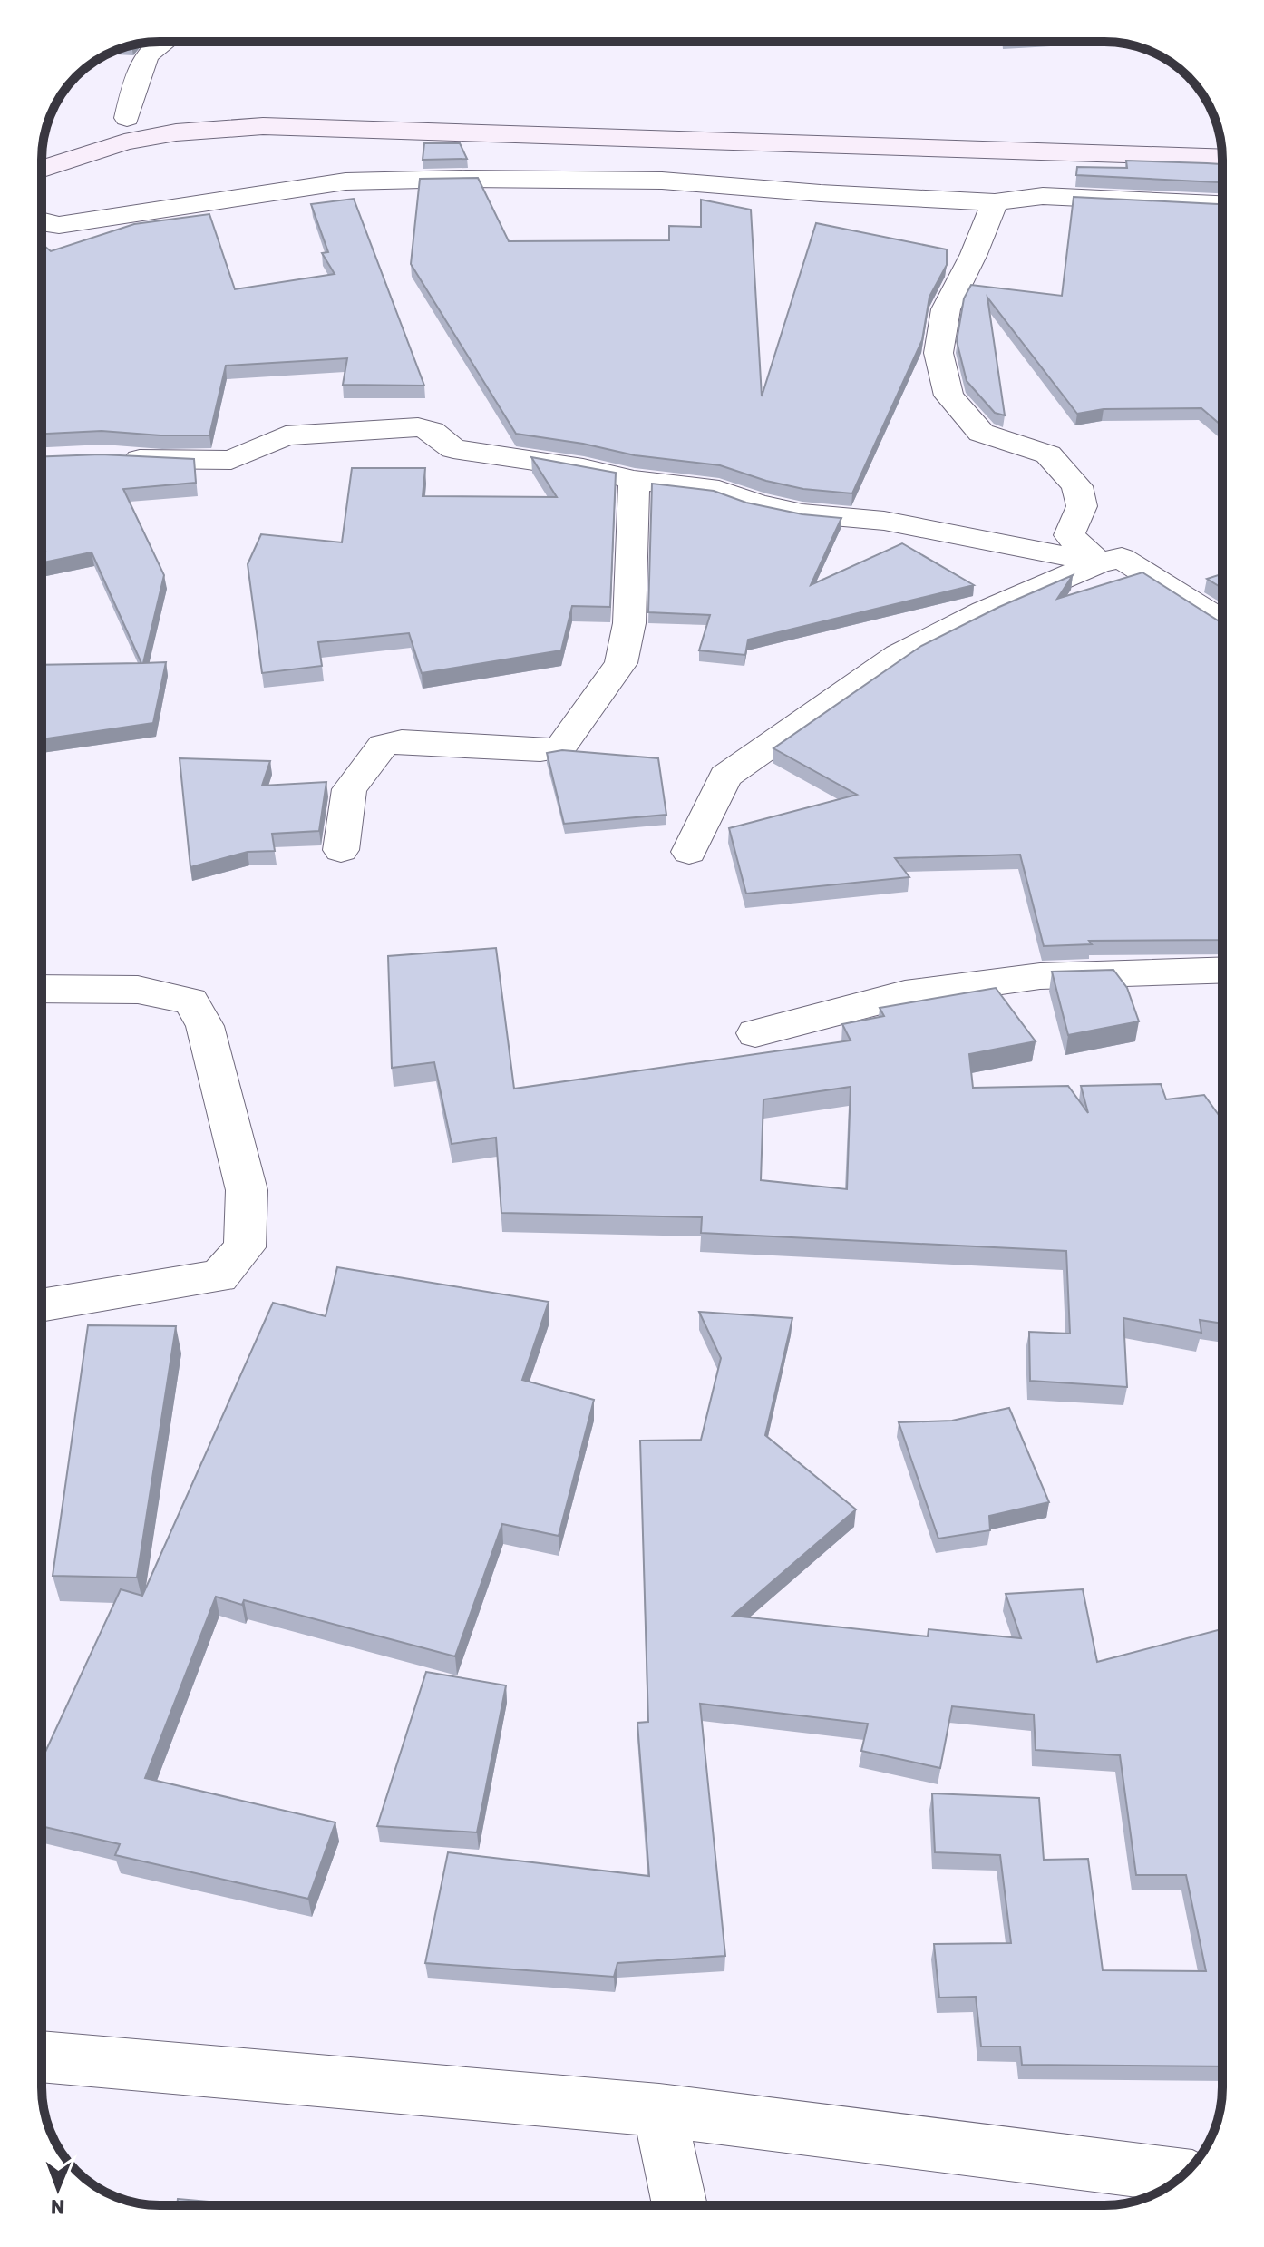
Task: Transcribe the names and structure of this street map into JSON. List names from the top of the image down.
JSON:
{
  "north": "bottom"
}
